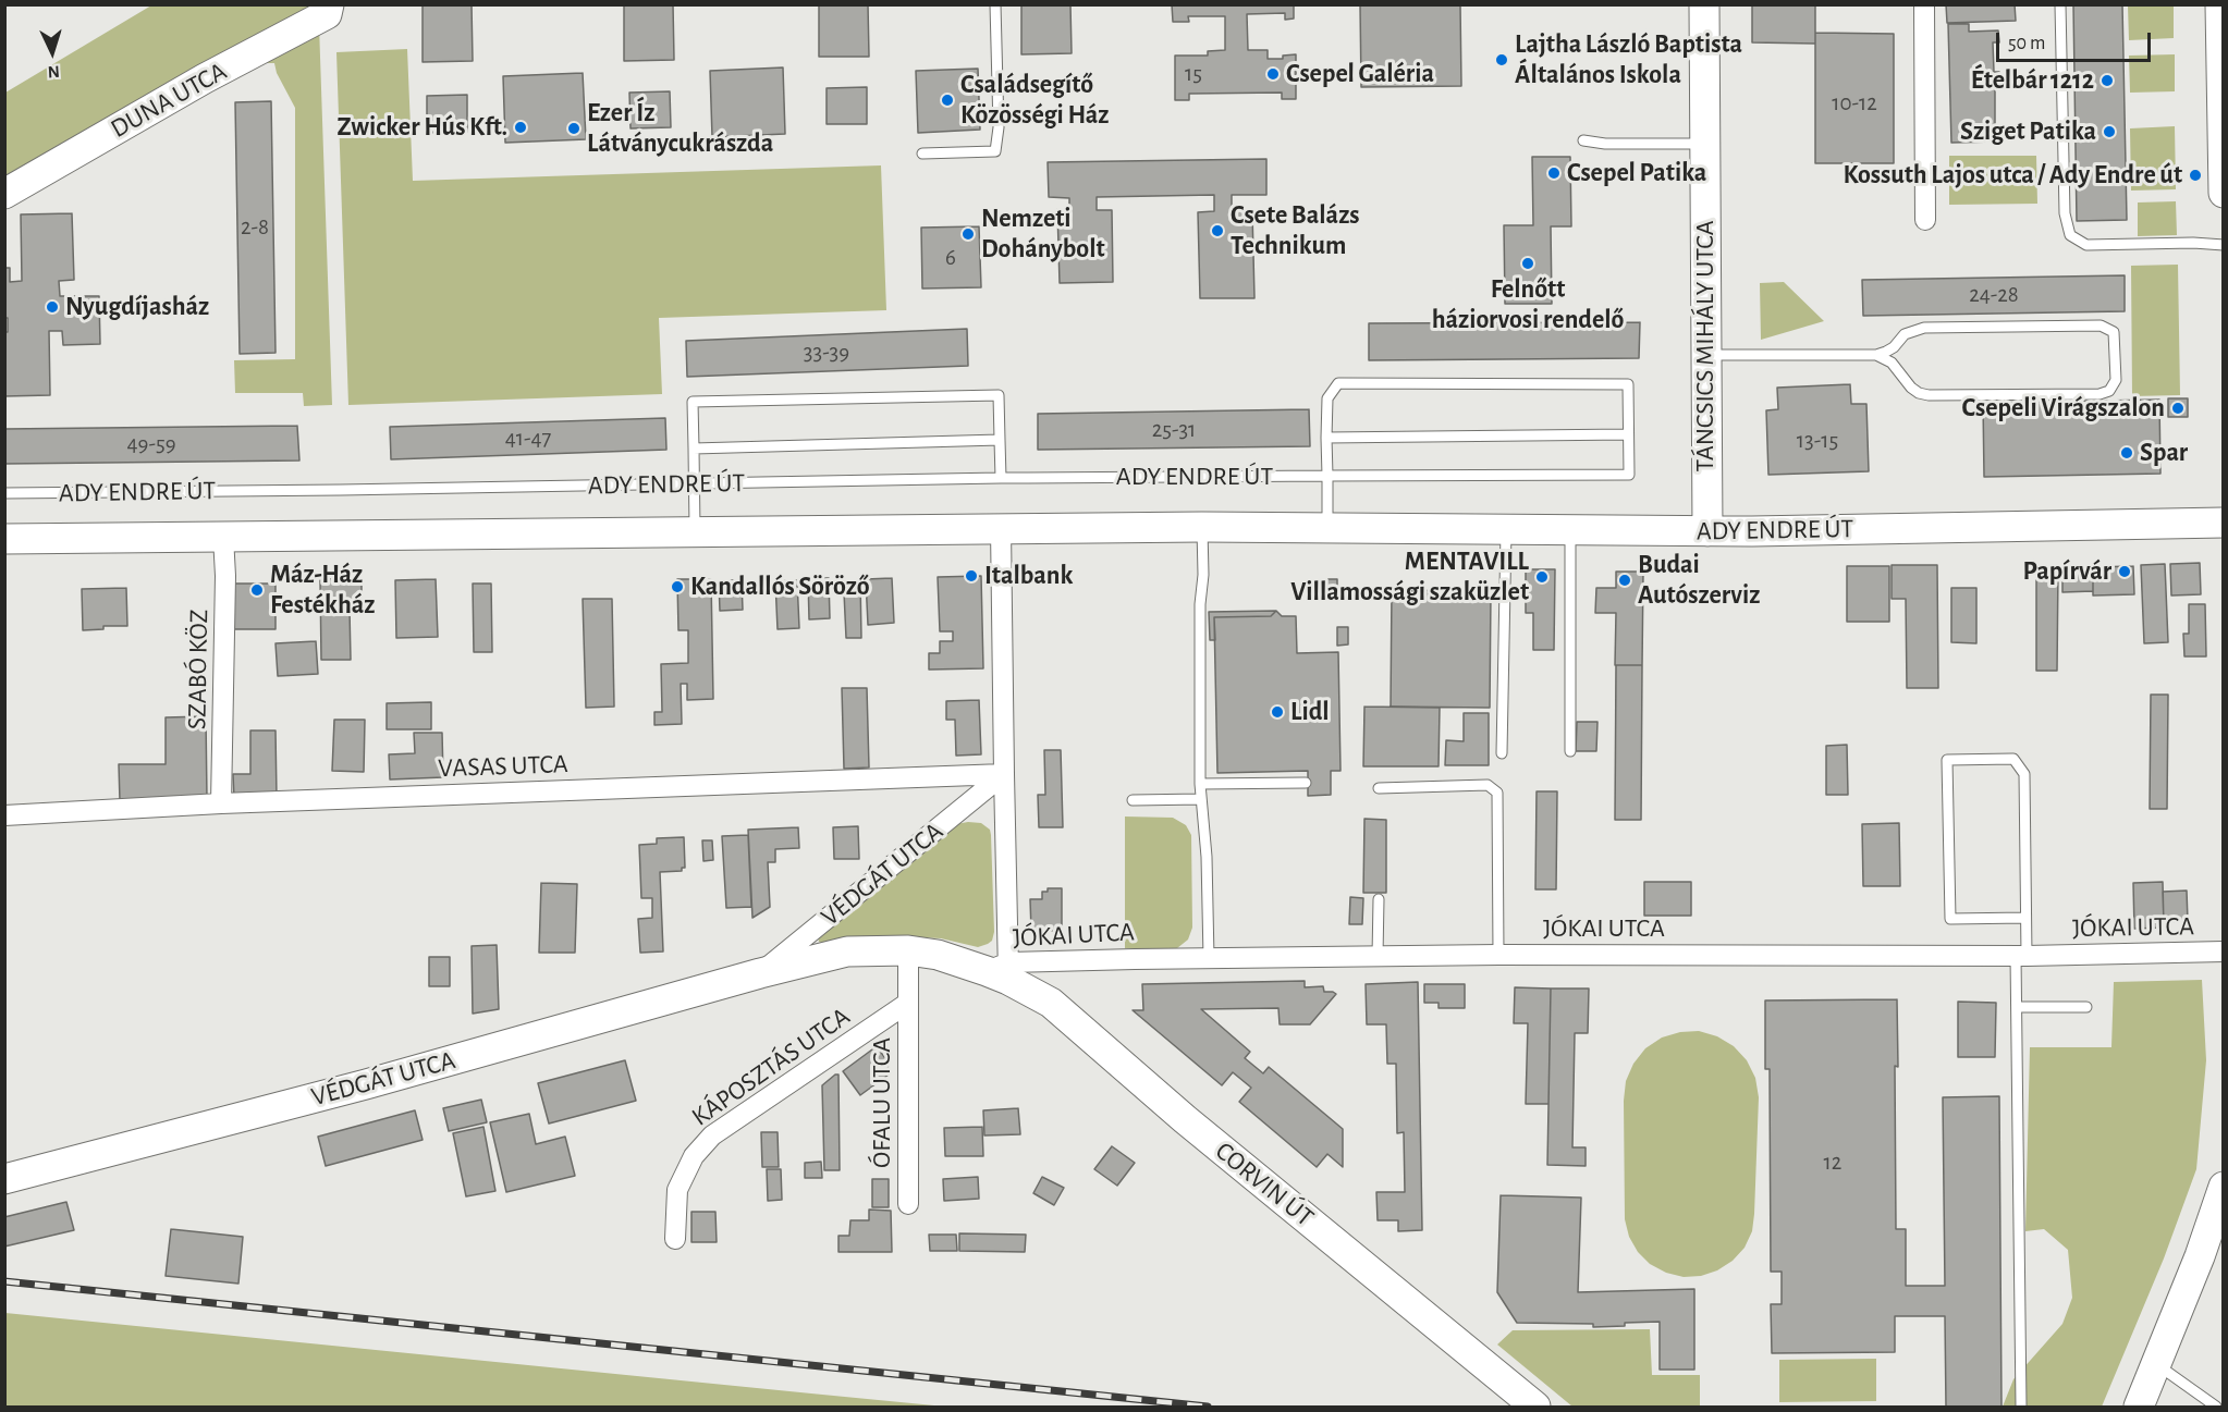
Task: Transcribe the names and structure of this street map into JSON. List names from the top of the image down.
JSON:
{
  "streets": {
    "street": [
      "DUNA UTCA",
      "TÁNCSICS MIHÁLY UTCA",
      "ADY ENDRE ÚT",
      "SZABÓ KÖZ",
      "VASAS UTCA",
      "VÉDGÁT UTCA",
      "JÓKAI UTCA",
      "KÁPOSZTÁS UTCA",
      "ÓFALU UTCA",
      "CORVIN ÚT"
    ]
  },
  "crossings": [
    ["TÁNCSICS MIHÁLY UTCA", "ADY ENDRE ÚT"],
    ["ADY ENDRE ÚT", "SZABÓ KÖZ"],
    ["SZABÓ KÖZ", "VASAS UTCA"],
    ["VASAS UTCA", "VÉDGÁT UTCA"],
    ["VÉDGÁT UTCA", "JÓKAI UTCA"],
    ["VÉDGÁT UTCA", "CORVIN ÚT"],
    ["JÓKAI UTCA", "CORVIN ÚT"],
    ["KÁPOSZTÁS UTCA", "ÓFALU UTCA"]
  ],
  "places": [
    "Lajtha László Baptista Általános Iskola",
    "Csepel Galéria",
    "Ételbár 1212",
    "Családsegítő Közösségi Ház",
    "Zwicker Hús Kft.",
    "Ezer Íz Látványcukrászda",
    "Sziget Patika",
    "Csepel Patika",
    "Kossuth Lajos utca / Ady Endre út",
    "Csete Balázs Technikum",
    "Nemzeti Dohánybolt",
    "Felnőtt háziorvosi rendelő",
    "Nyugdíjasház",
    "Csepeli Virágszalon",
    "Spar",
    "Papírvár",
    "Italbank",
    "MENTAVILL Villamossági szaküzlet",
    "Budai Autószerviz",
    "Kandallós Söröző",
    "Máz-Ház Festékház",
    "Lidl"
  ],
  "house_numbers": [
    "15",
    "10-12",
    "2-8",
    "6",
    "24-28",
    "33-39",
    "25-31",
    "41-47",
    "13-15",
    "49-59",
    "12"
  ],
  "scale_bar": "50 m",
  "north": "bottom"
}
